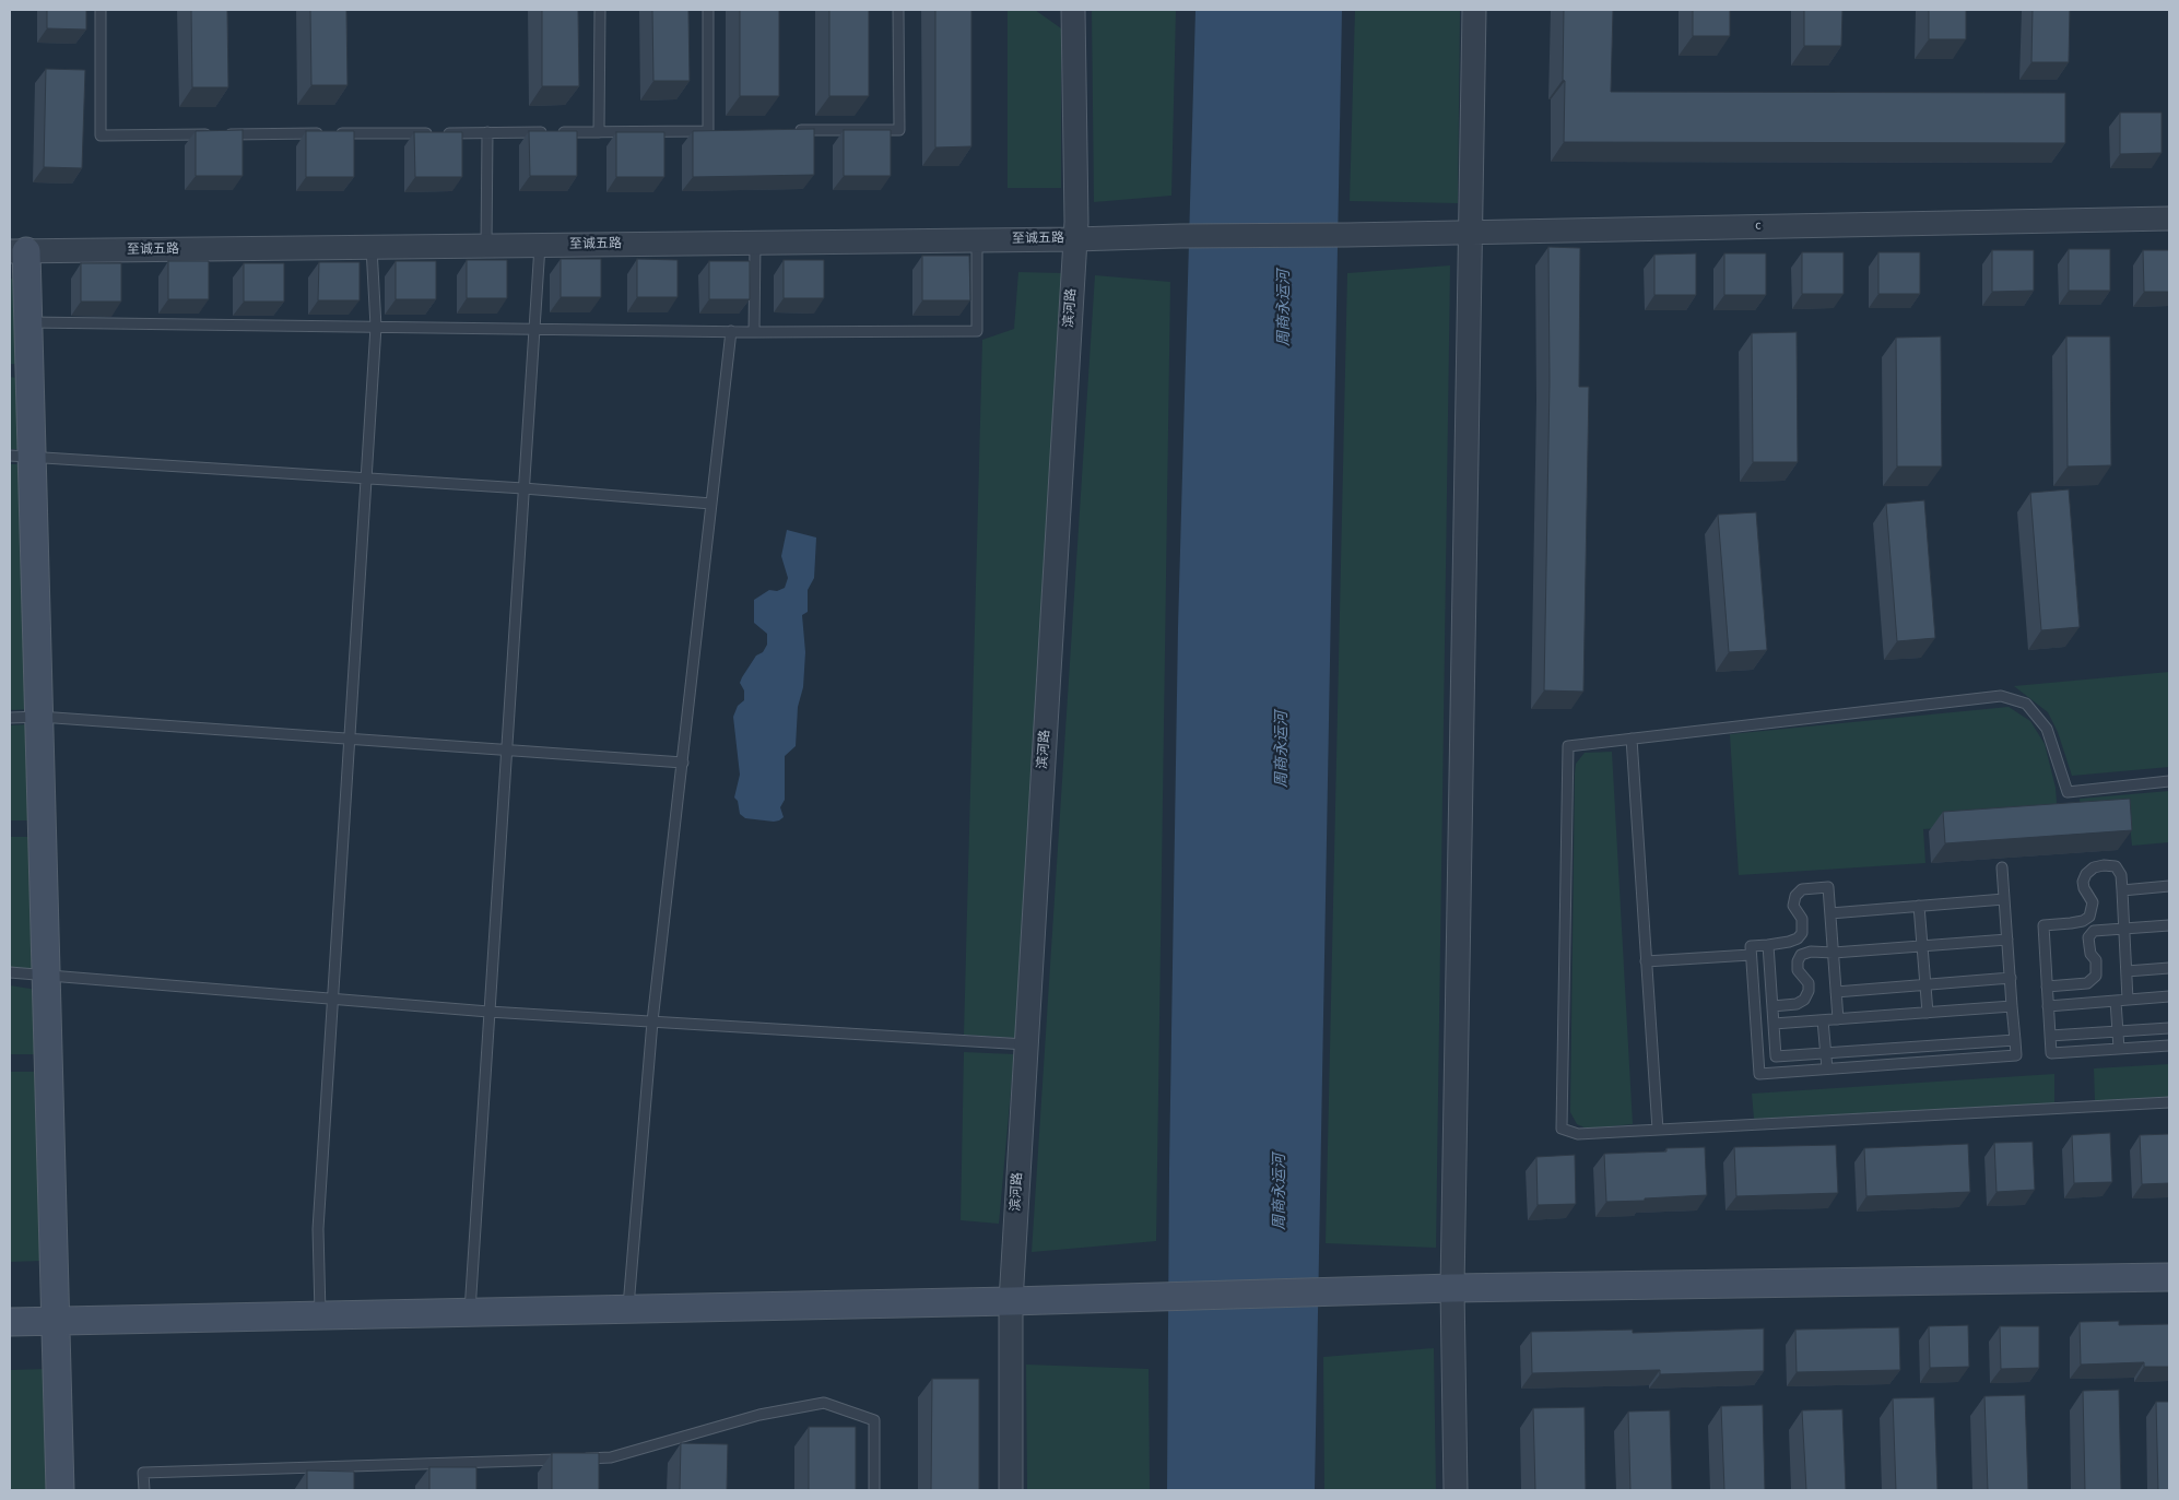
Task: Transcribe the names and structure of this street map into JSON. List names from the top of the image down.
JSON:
{
  "streets": {
    "street": ["c", "至诚五路", "滨河路"]
  },
  "crossings": [
    ["c", "至诚五路"],
    ["至诚五路", "滨河路"]
  ],
  "water": ["周商永运河"]
}
